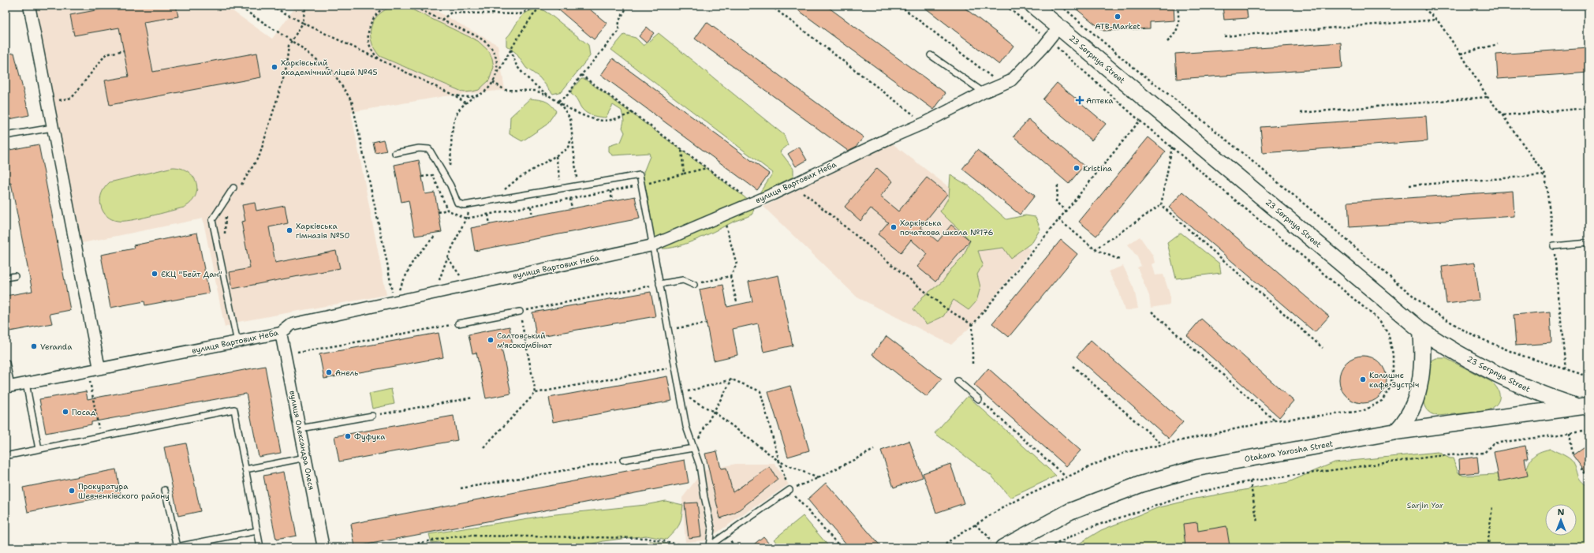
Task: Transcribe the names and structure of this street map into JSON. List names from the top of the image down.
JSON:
{
  "streets": {
    "street": [
      "23 Serpnya Street",
      "вулиця Вартових Неба",
      "вулиця Олександра Олеся",
      "Otakara Yarosha Street"
    ]
  },
  "crossings": [
    ["23 Serpnya Street", "вулиця Вартових Неба"],
    ["23 Serpnya Street", "Otakara Yarosha Street"],
    ["вулиця Вартових Неба", "вулиця Олександра Олеся"]
  ],
  "parks": ["Sarjin Yar"],
  "places": {
    "other": [
      "ATB-Market",
      "Харківський академічний ліцей №45",
      "Kristina",
      "Харківська початкова школа №176",
      "Харківська гімназія №50",
      "ЄКЦ \"Бейт Дан\"",
      "Салтовський м'ясокомбінат",
      "Veranda",
      "Анель",
      "Колишнє кафе Зустріч",
      "Посад",
      "Фуфука",
      "Прокуратура Шевченківского району"
    ],
    "health": ["Аптека"]
  },
  "north": "top"
}
